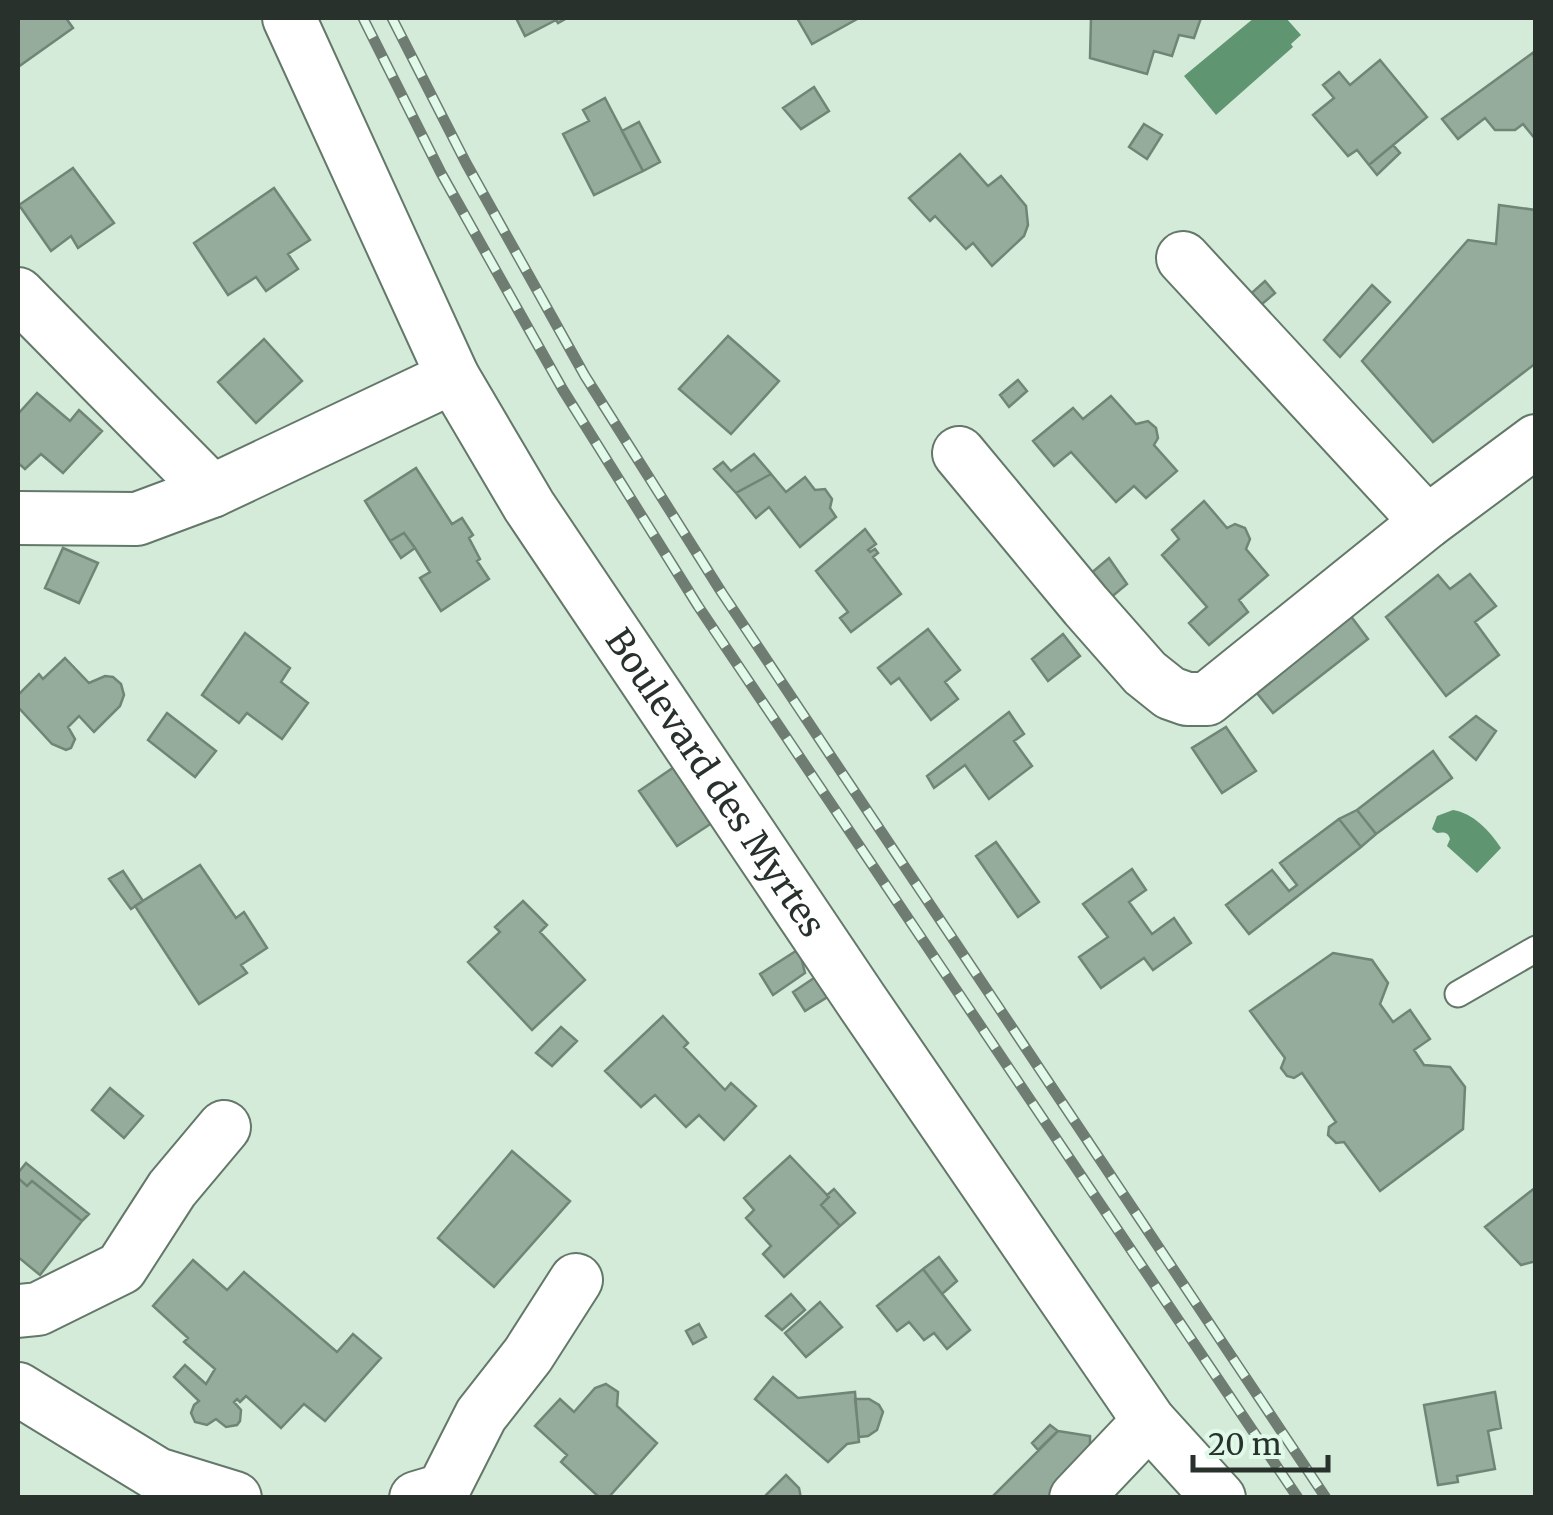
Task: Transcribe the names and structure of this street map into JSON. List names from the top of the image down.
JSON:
{
  "streets": {
    "street": ["Boulevard des Myrtes"]
  },
  "scale_bar": "20 m"
}
